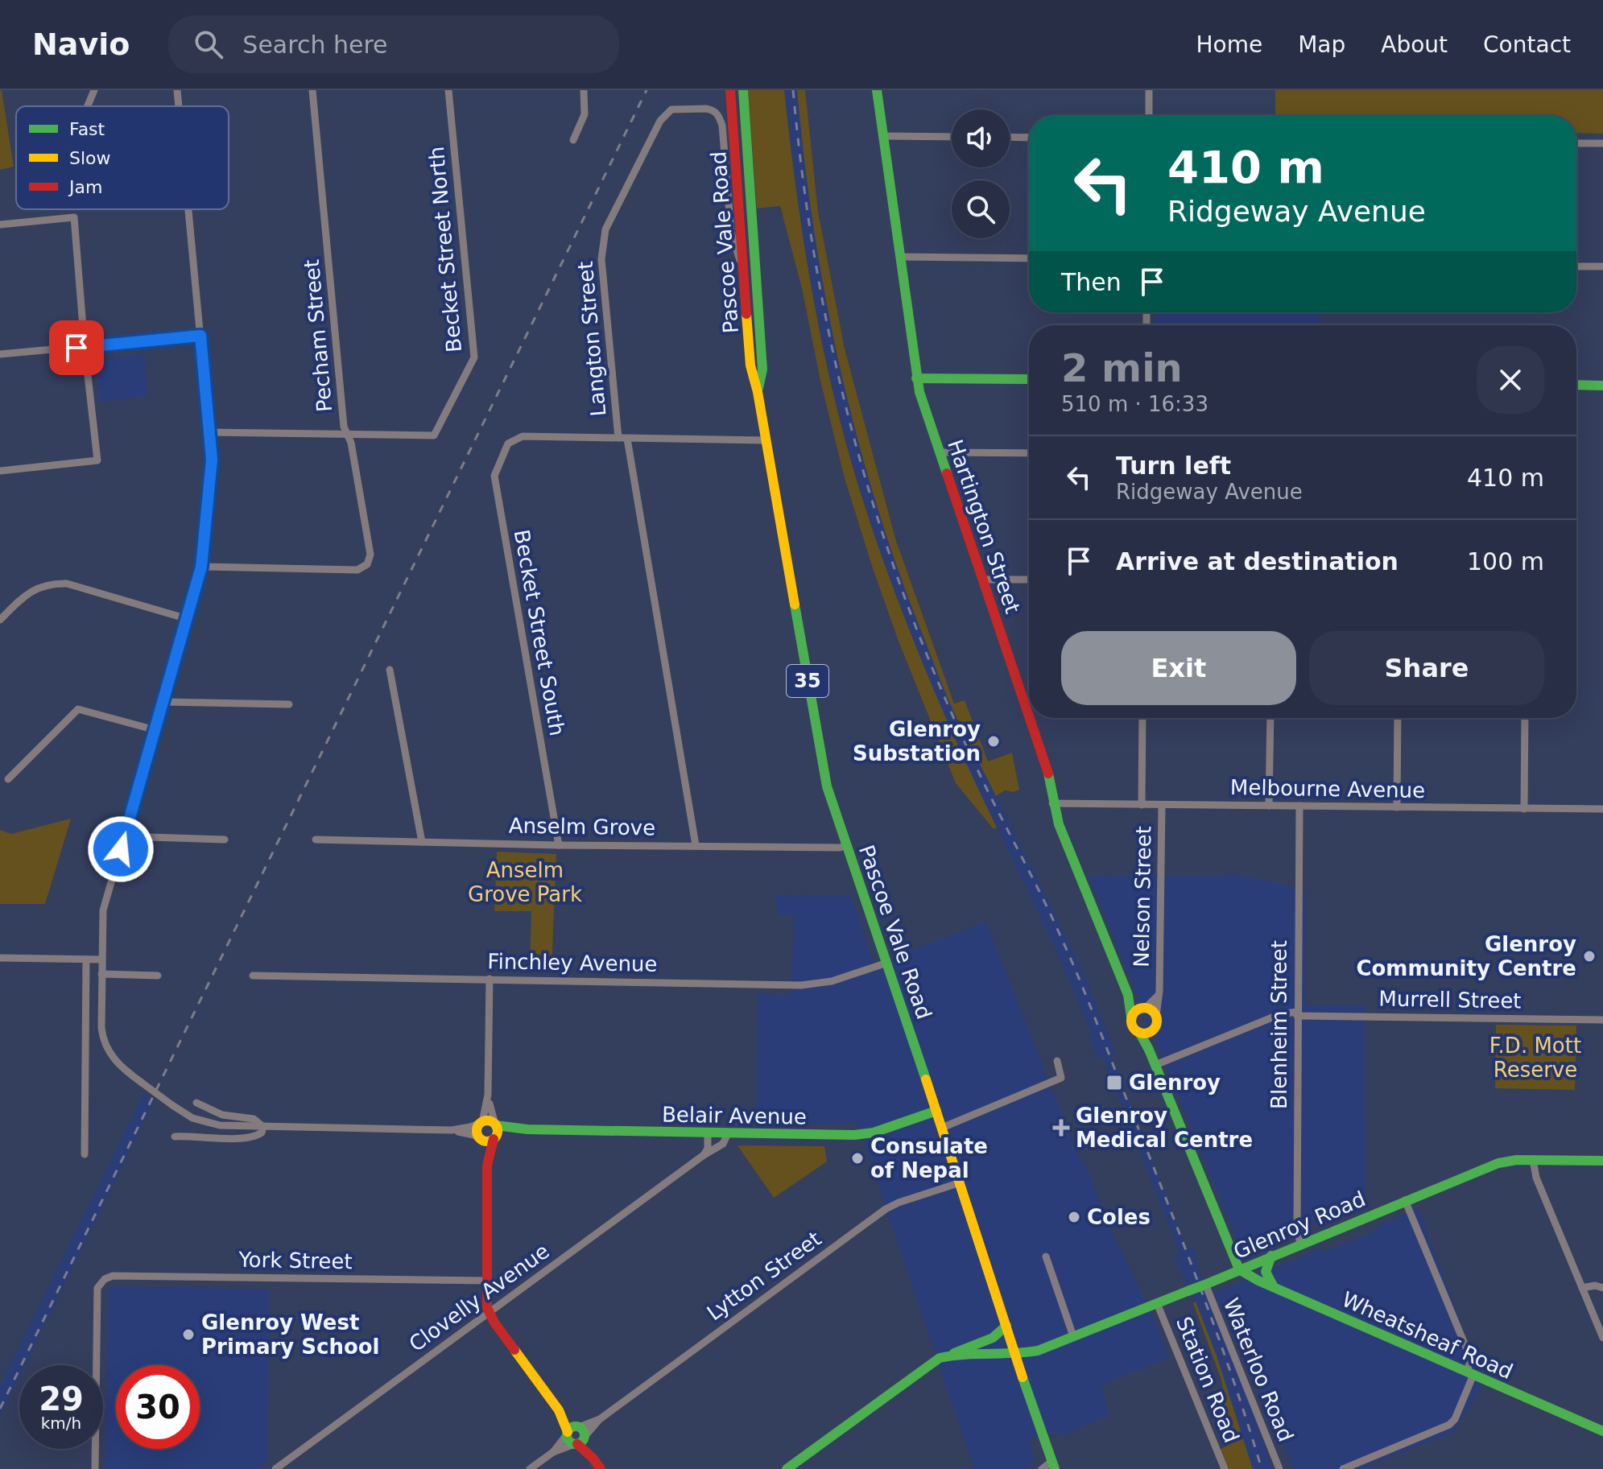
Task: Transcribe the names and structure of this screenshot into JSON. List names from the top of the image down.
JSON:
{
  "streets": {
    "street": [
      "Pascoe Vale Road",
      "Becket Street North",
      "Pecham Street",
      "Langton Street",
      "Hartington Street",
      "Becket Street South",
      "35",
      "Melbourne Avenue",
      "Anselm Grove",
      "Nelson Street",
      "Finchley Avenue",
      "Murrell Street",
      "Blenheim Street",
      "Belair Avenue",
      "Glenroy Road",
      "York Street",
      "Lytton Street",
      "Clovelly Avenue",
      "Wheatsheaf Road",
      "Waterloo Road",
      "Station Road"
    ]
  },
  "crossings": [
    ["Pascoe Vale Road", "Langton Street"],
    ["Pascoe Vale Road", "Anselm Grove"],
    ["Pascoe Vale Road", "Finchley Avenue"],
    ["Pascoe Vale Road", "Belair Avenue"],
    ["Pascoe Vale Road", "Glenroy Road"],
    ["Pascoe Vale Road", "Lytton Street"],
    ["Becket Street North", "Pecham Street"],
    ["Langton Street", "Becket Street South"],
    ["Langton Street", "Anselm Grove"],
    ["Hartington Street", "Melbourne Avenue"],
    ["Hartington Street", "Nelson Street"],
    ["Becket Street South", "Anselm Grove"],
    ["Melbourne Avenue", "Nelson Street"],
    ["Melbourne Avenue", "Blenheim Street"],
    ["Murrell Street", "Blenheim Street"],
    ["Blenheim Street", "Glenroy Road"],
    ["Belair Avenue", "Clovelly Avenue"],
    ["Glenroy Road", "Wheatsheaf Road"],
    ["Glenroy Road", "Waterloo Road"],
    ["Glenroy Road", "Station Road"]
  ],
  "parks": ["Anselm Grove Park", "F.D. Mott Reserve"],
  "places": {
    "other": [
      "Glenroy Substation",
      "Glenroy Community Centre",
      "Consulate of Nepal",
      "Coles",
      "Glenroy West Primary School"
    ],
    "transit": ["Glenroy"],
    "health": ["Glenroy Medical Centre"]
  },
  "legend": ["Fast", "Slow", "Jam"],
  "page": {
    "header": "Navio",
    "search": "Search here",
    "nav": [
      "Home",
      "Map",
      "About",
      "Contact"
    ],
    "turn": ["410 m", "Ridgeway Avenue"],
    "then": "Then",
    "heading": ["2 min", "510 m · 16:33"],
    "list": [
      {
        "name": "Turn left",
        "note": "Ridgeway Avenue",
        "value": "410 m"
      },
      {
        "name": "Arrive at destination",
        "value": "100 m"
      }
    ],
    "buttons": ["Exit", "Share"],
    "speed": "29 km/h",
    "limit": "30"
  }
}
